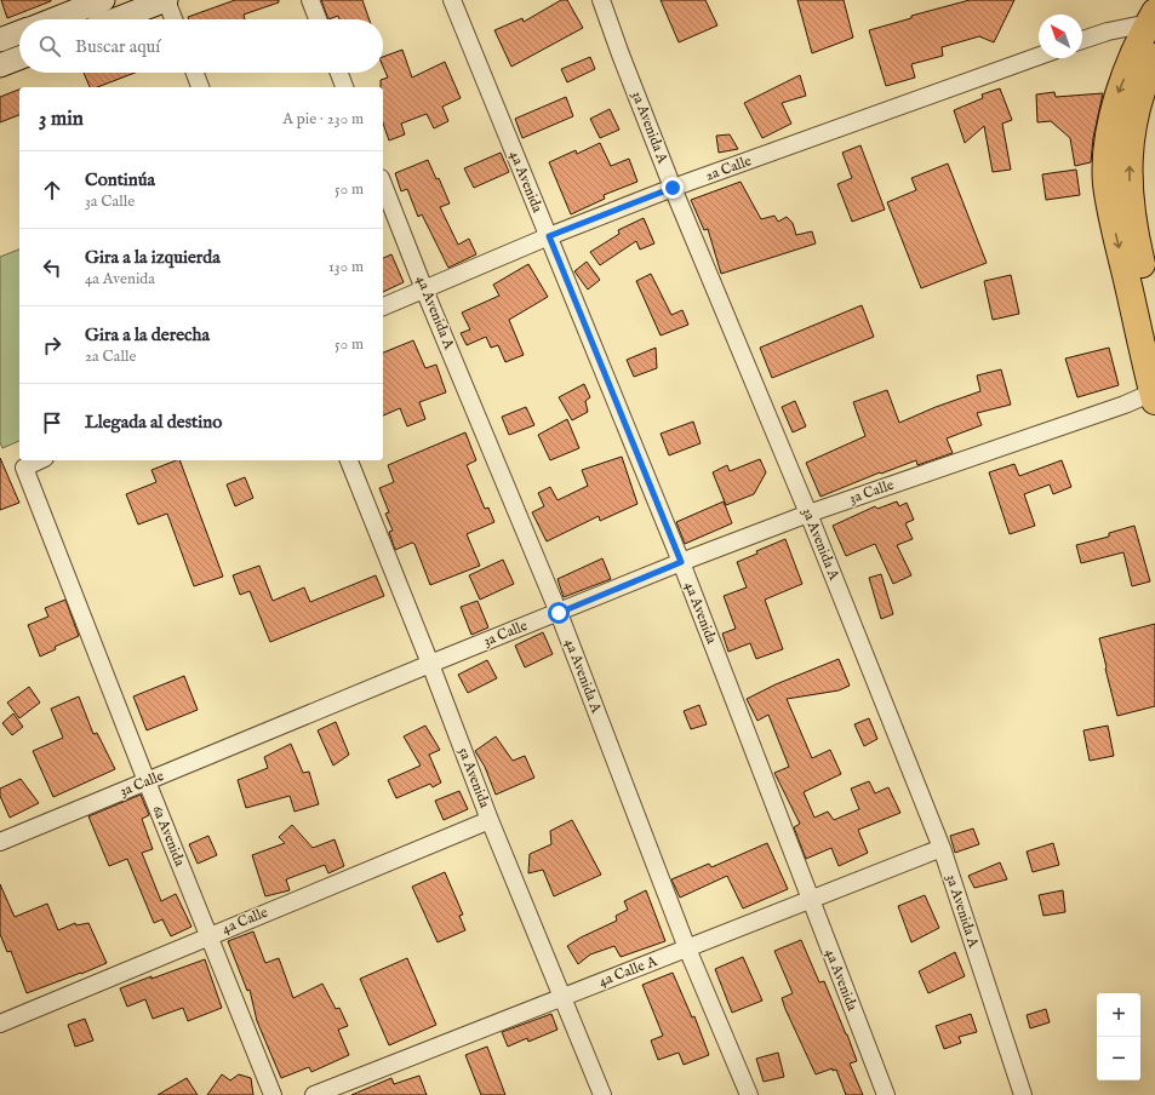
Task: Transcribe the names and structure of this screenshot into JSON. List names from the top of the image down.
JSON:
{
  "streets": {
    "street": [
      "3a Avenida A",
      "2a Calle",
      "4a Avenida",
      "4a Avenida A",
      "3a Calle",
      "5a Avenida",
      "6a Avenida",
      "4a Calle",
      "4a Calle A"
    ]
  },
  "crossings": [
    ["3a Avenida A", "2a Calle"],
    ["3a Avenida A", "3a Calle"],
    ["3a Avenida A", "4a Calle A"],
    ["2a Calle", "4a Avenida"],
    ["2a Calle", "4a Avenida A"],
    ["4a Avenida", "3a Calle"],
    ["4a Avenida", "4a Calle A"],
    ["4a Avenida A", "3a Calle"],
    ["4a Avenida A", "4a Calle A"],
    ["3a Calle", "5a Avenida"],
    ["3a Calle", "6a Avenida"],
    ["5a Avenida", "4a Calle"],
    ["5a Avenida", "4a Calle A"],
    ["6a Avenida", "4a Calle"]
  ],
  "north": "top left",
  "page": {
    "search": "Buscar aquí",
    "heading": ["3 min", "A pie · 230 m"],
    "list": [
      ["Continúa", "3a Calle", "50 m"],
      ["Gira a la izquierda", "4a Avenida", "130 m"],
      ["Gira a la derecha", "2a Calle", "50 m"],
      "Llegada al destino"
    ],
    "map_buttons": ["+", "−"]
  }
}
